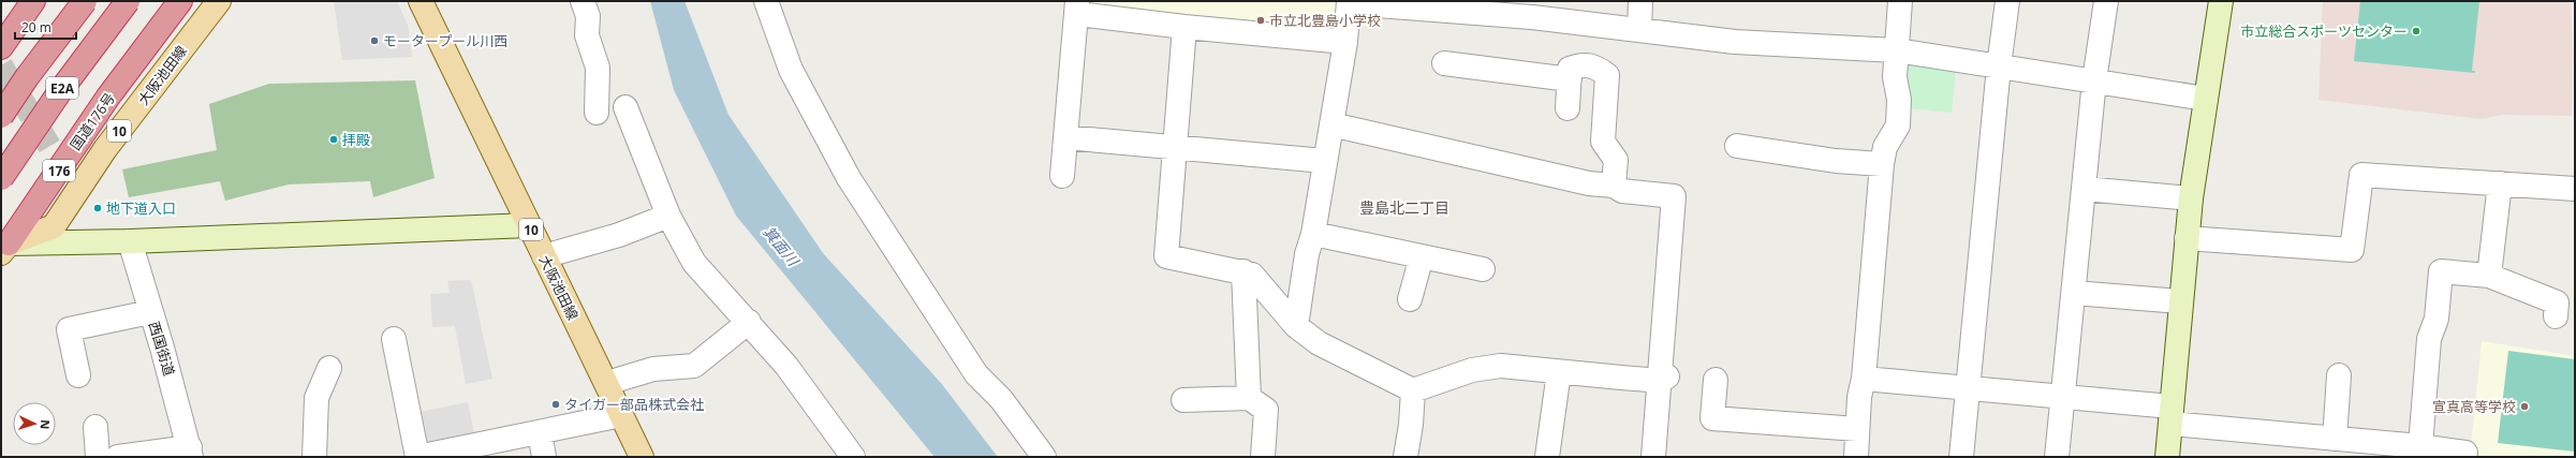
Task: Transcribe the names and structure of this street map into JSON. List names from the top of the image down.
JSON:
{
  "streets": {
    "highway": ["E2A", "国道176号", "176"],
    "main road": ["大阪池田線", "10"],
    "street": ["西国街道"]
  },
  "crossings": [
    ["大阪池田線", "国道176号"]
  ],
  "districts": ["豊島北二丁目"],
  "water": ["箕面川"],
  "places": [
    "市立北豊島小学校",
    "市立総合スポーツセンター",
    "モータープール川西",
    "拝殿",
    "地下道入口",
    "タイガー部品株式会社",
    "宣真高等学校"
  ],
  "scale_bar": "20 m",
  "north": "right"
}
